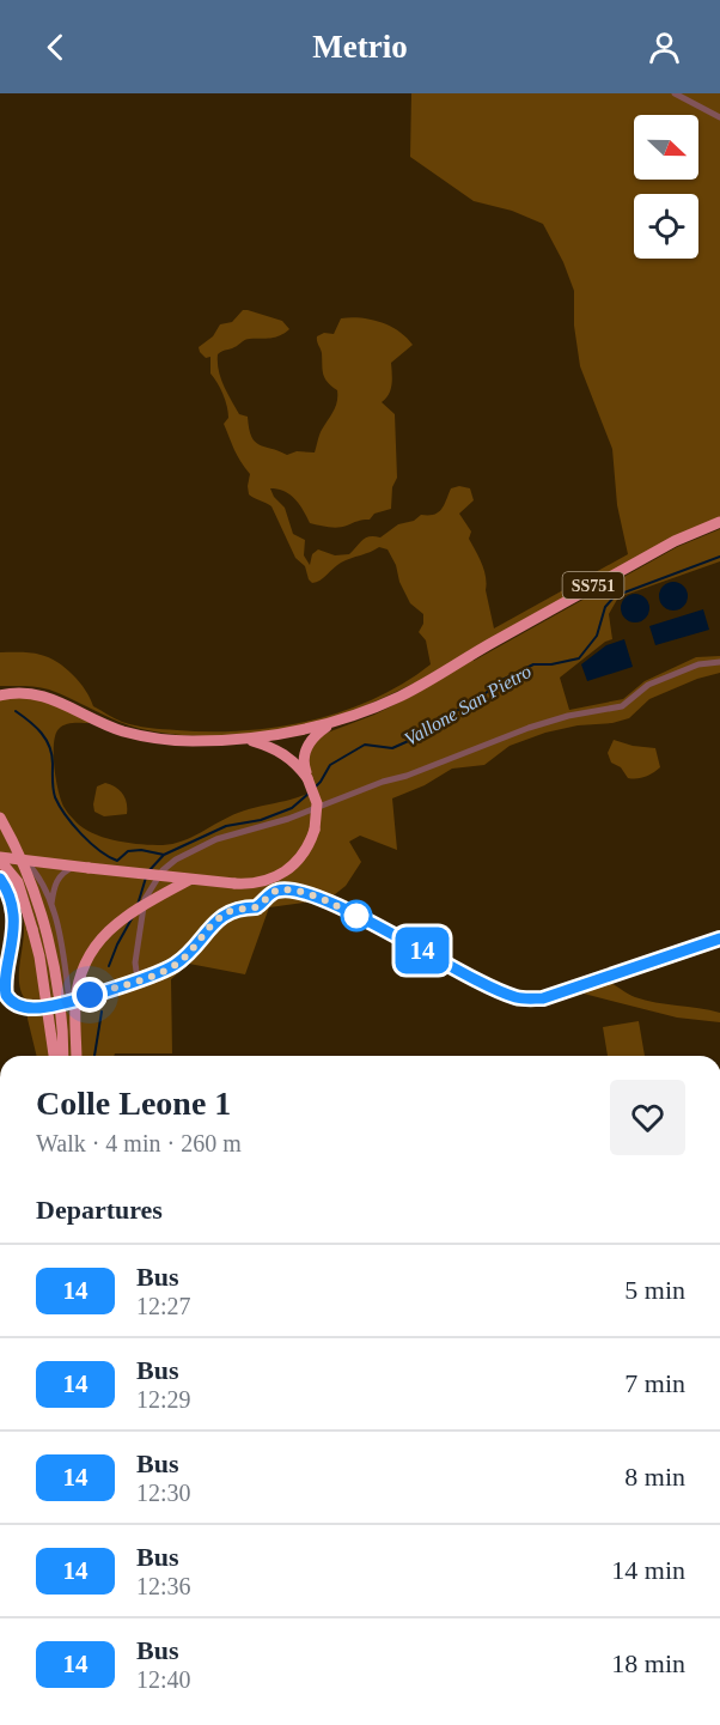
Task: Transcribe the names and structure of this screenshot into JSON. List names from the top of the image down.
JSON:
{
  "streets": {
    "main road": ["SS751"]
  },
  "water": ["Vallone San Pietro"],
  "lines": ["bus line 14"],
  "north": "right",
  "page": {
    "header": "Metrio",
    "on_map": "14",
    "heading": [
      ["Colle Leone 1", "Walk · 4 min · 260 m"],
      "Departures"
    ],
    "list": [
      {
        "mark": "14",
        "name": "Bus",
        "note": "12:27",
        "value": "5 min"
      },
      {
        "mark": "14",
        "name": "Bus",
        "note": "12:29",
        "value": "7 min"
      },
      {
        "mark": "14",
        "name": "Bus",
        "note": "12:30",
        "value": "8 min"
      },
      {
        "mark": "14",
        "name": "Bus",
        "note": "12:36",
        "value": "14 min"
      },
      {
        "mark": "14",
        "name": "Bus",
        "note": "12:40",
        "value": "18 min"
      }
    ]
  }
}
